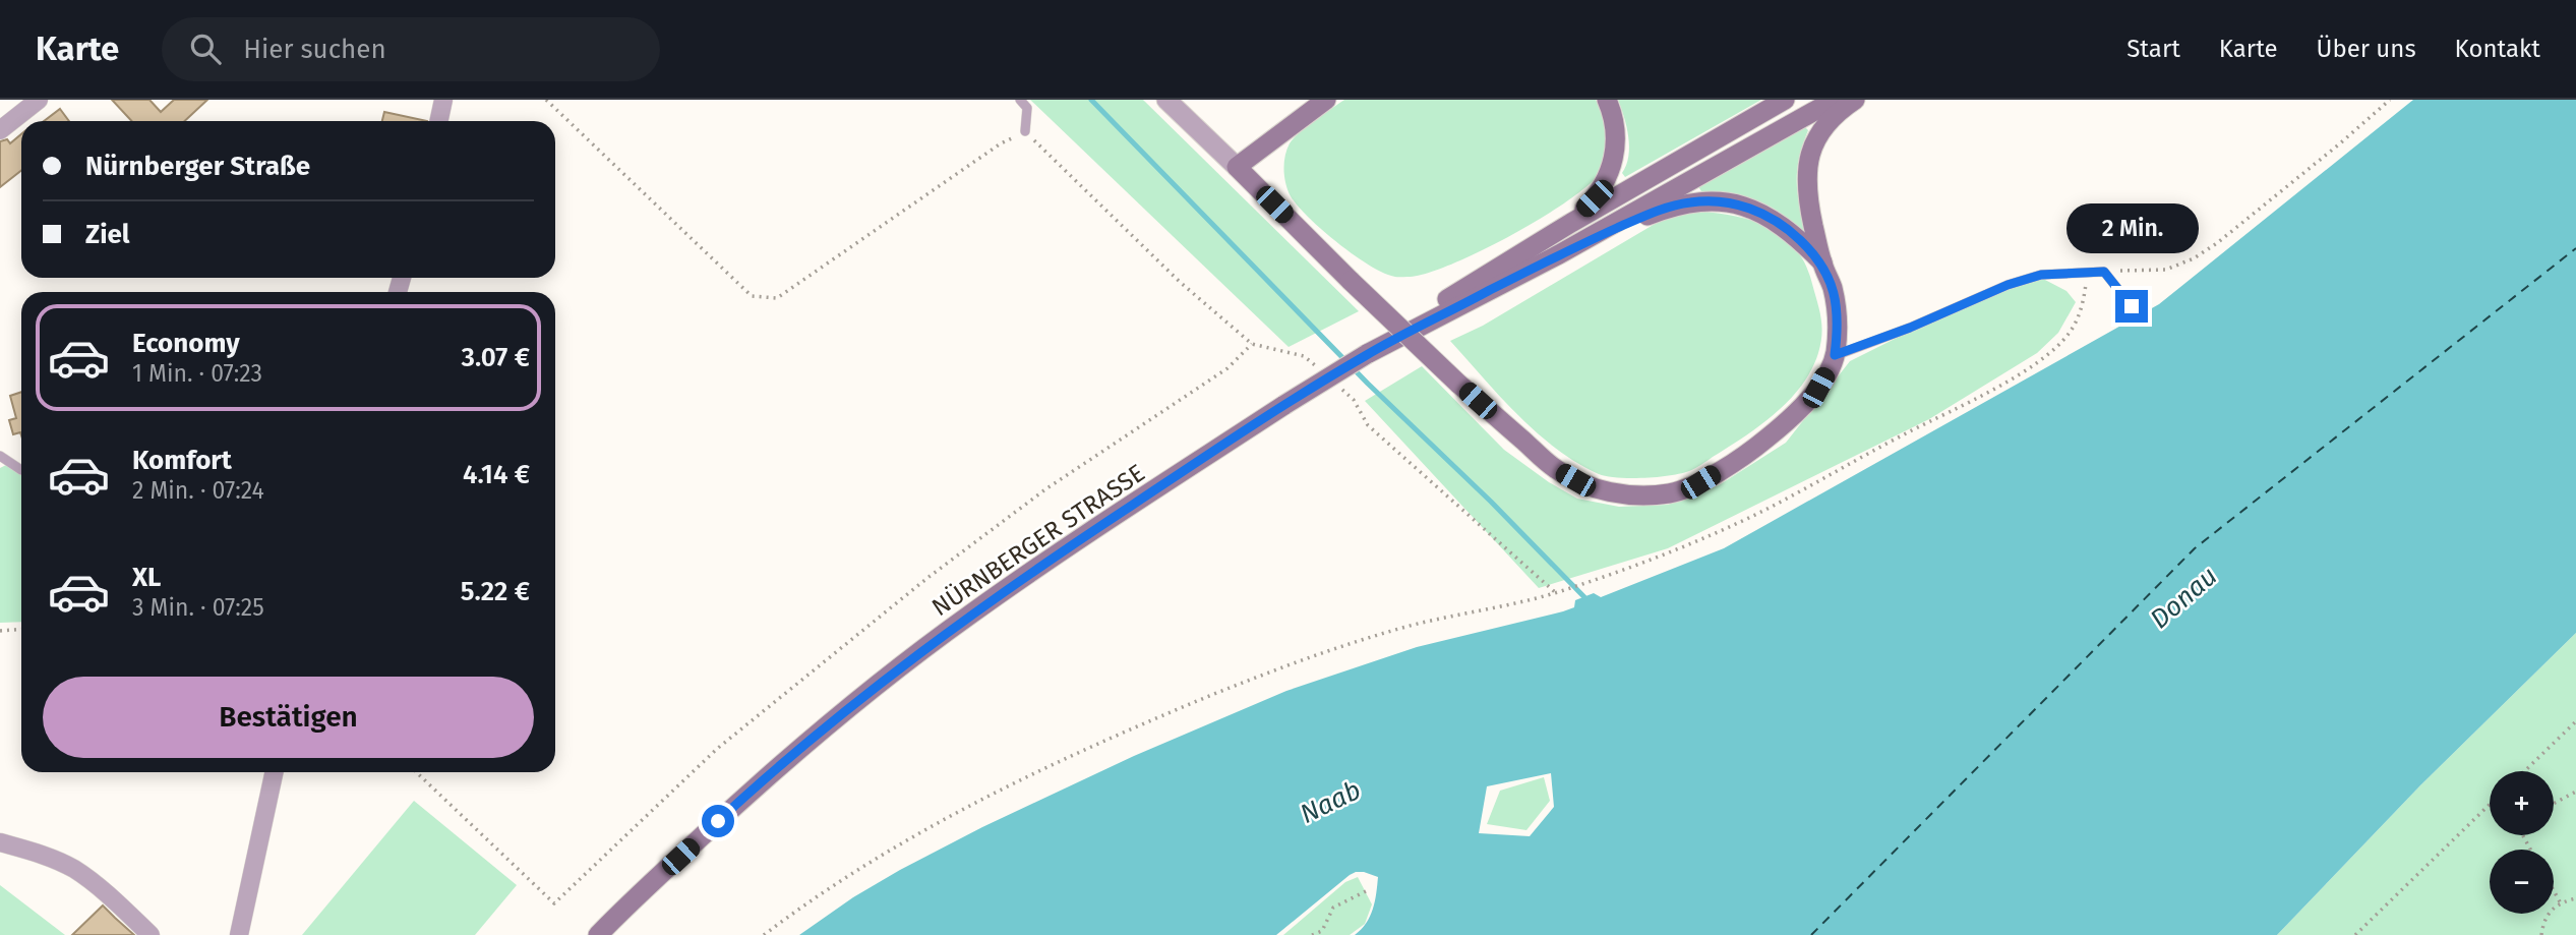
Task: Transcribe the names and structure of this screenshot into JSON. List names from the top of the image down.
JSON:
{
  "streets": {
    "main road": ["NÜRNBERGER STRASSE"]
  },
  "water": ["Donau", "Naab"],
  "page": {
    "header": "Karte",
    "search": "Hier suchen",
    "nav": [
      "Start",
      "Karte",
      "Über uns",
      "Kontakt"
    ],
    "banner": ["Nürnberger Straße", "Ziel"],
    "bubble": "2 Min.",
    "list": [
      {
        "name": "Economy",
        "note": "1 Min. · 07:23",
        "value": "3.07 €"
      },
      {
        "name": "Komfort",
        "note": "2 Min. · 07:24",
        "value": "4.14 €"
      },
      {
        "name": "XL",
        "note": "3 Min. · 07:25",
        "value": "5.22 €"
      }
    ],
    "buttons": "Bestätigen",
    "map_buttons": ["+", "−"]
  }
}
